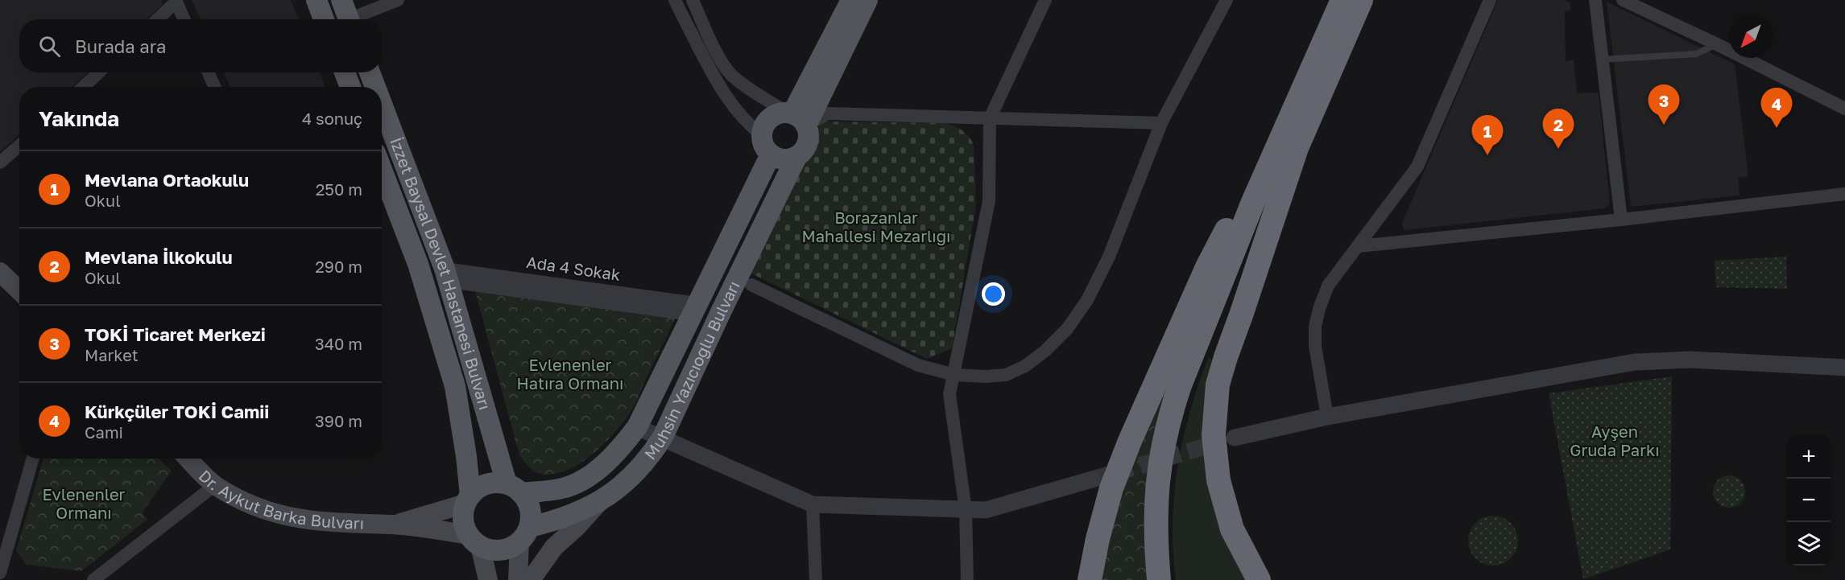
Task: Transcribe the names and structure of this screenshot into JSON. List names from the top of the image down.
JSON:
{
  "streets": {
    "main road": ["İzzet Baysal Devlet Hastanesi Bulvarı", "Muhsin Yazıcıoğlu Bulvarı", "Dr. Aykut Barka Bulvarı"],
    "street": ["Ada 4 Sokak"]
  },
  "crossings": [
    ["Ada 4 Sokak", "İzzet Baysal Devlet Hastanesi Bulvarı"],
    ["Ada 4 Sokak", "Muhsin Yazıcıoğlu Bulvarı"],
    ["İzzet Baysal Devlet Hastanesi Bulvarı", "Muhsin Yazıcıoğlu Bulvarı"],
    ["İzzet Baysal Devlet Hastanesi Bulvarı", "Dr. Aykut Barka Bulvarı"],
    ["Muhsin Yazıcıoğlu Bulvarı", "Dr. Aykut Barka Bulvarı"]
  ],
  "parks": [
    "Borazanlar Mahallesi Mezarlığı",
    "Evlenenler Hatıra Ormanı",
    "Ayşen Gruda Parkı",
    "Evlenenler Ormanı"
  ],
  "north": "bottom left",
  "page": {
    "search": "Burada ara",
    "pins": [
      "3",
      "4",
      "2",
      "1"
    ],
    "heading": ["Yakında", "4 sonuç"],
    "list": [
      {
        "mark": "1",
        "name": "Mevlana Ortaokulu",
        "note": "Okul",
        "value": "250 m"
      },
      {
        "mark": "2",
        "name": "Mevlana İlkokulu",
        "note": "Okul",
        "value": "290 m"
      },
      {
        "mark": "3",
        "name": "TOKİ Ticaret Merkezi",
        "note": "Market",
        "value": "340 m"
      },
      {
        "mark": "4",
        "name": "Kürkçüler TOKİ Camii",
        "note": "Cami",
        "value": "390 m"
      }
    ],
    "map_buttons": ["+", "−"]
  }
}
